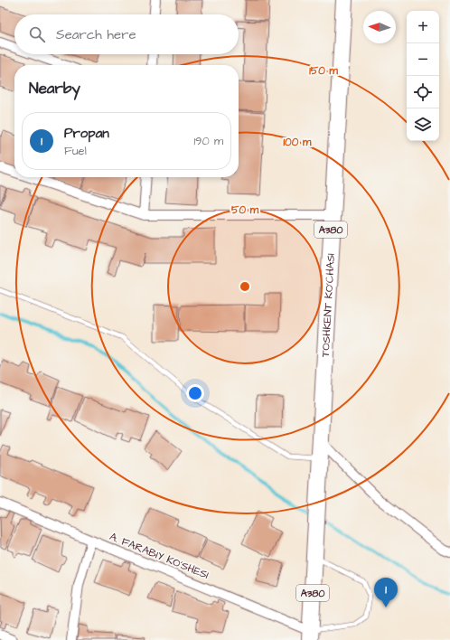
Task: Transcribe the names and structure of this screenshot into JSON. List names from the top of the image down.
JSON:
{
  "streets": {
    "highway": ["A380", "TOSHKENT KO'CHASI"],
    "street": ["A. FARABIY KO'SHESI"]
  },
  "crossings": [
    ["A380", "TOSHKENT KO'CHASI"],
    ["A380", "A. FARABIY KO'SHESI"]
  ],
  "north": "left",
  "page": {
    "map_buttons": ["+", "−"],
    "search": "Search here",
    "heading": "Nearby",
    "list": [
      {
        "mark": "1",
        "name": "Propan",
        "note": "Fuel",
        "value": "190 m"
      }
    ],
    "pins": "1"
  },
  "rings": ["150 m", "100 m", "50 m"]
}
